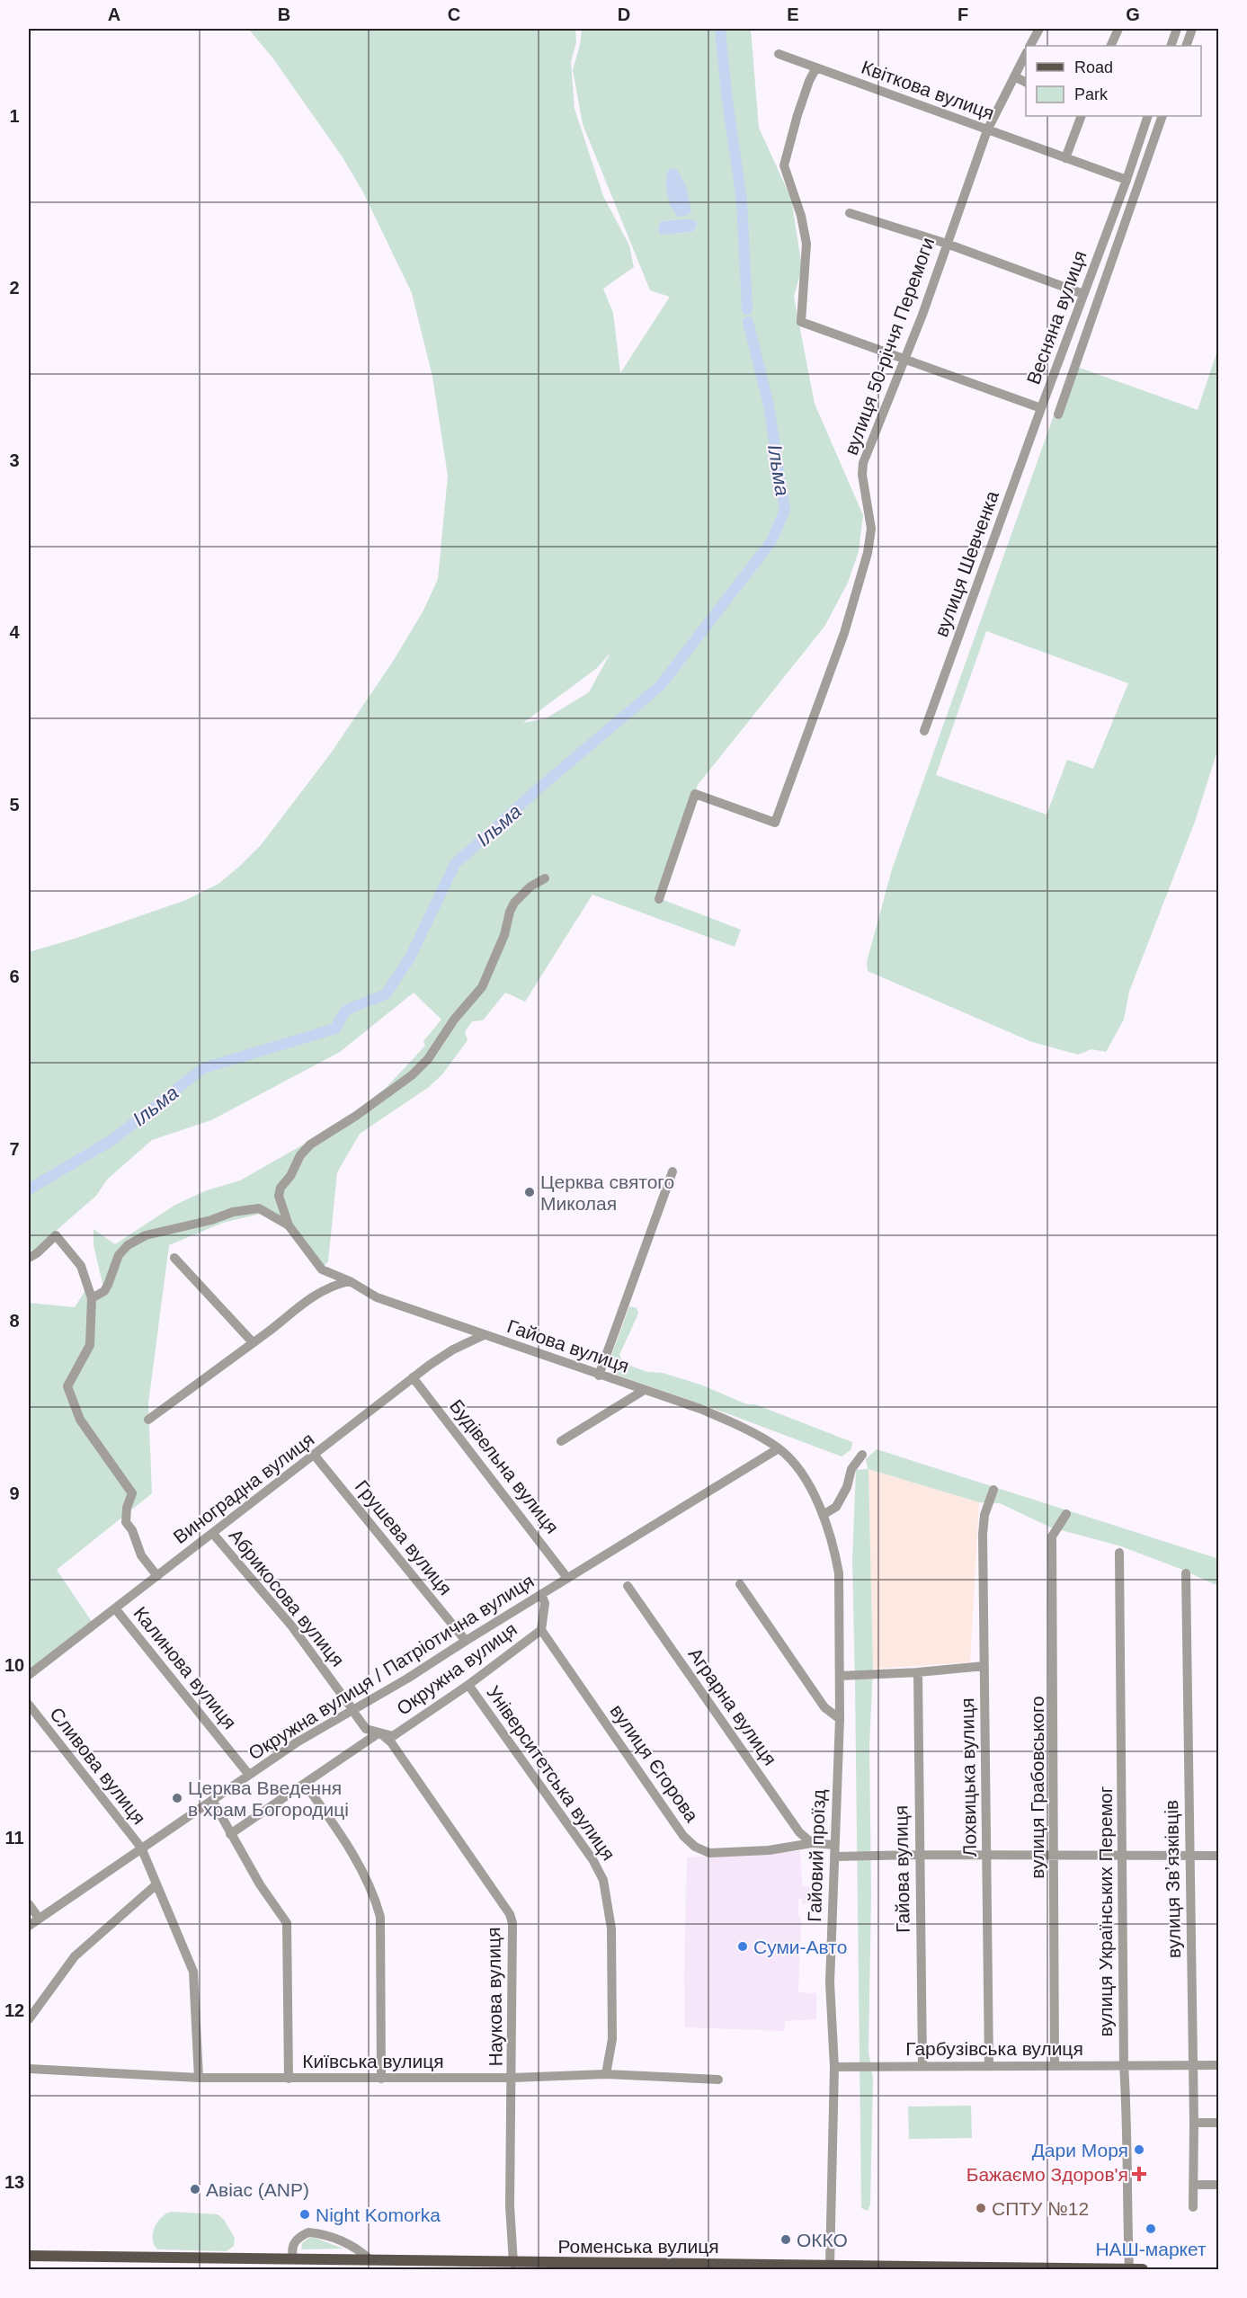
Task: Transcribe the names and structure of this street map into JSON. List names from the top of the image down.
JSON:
{
  "streets": {
    "main road": ["Роменська вулиця"],
    "street": [
      "Квіткова вулиця",
      "Весняна вулиця",
      "вулиця 50-річчя Перемоги",
      "вулиця Шевченка",
      "Гайова вулиця",
      "Будівельна вулиця",
      "Виноградна вулиця",
      "Грушева вулиця",
      "Абрикосова вулиця",
      "Окружна вулиця / Патріотична вулиця",
      "Калинова вулиця",
      "Окружна вулиця",
      "Аграрна вулиця",
      "вулиця Єгорова",
      "Сливова вулиця",
      "Університетська вулиця",
      "Лохвицька вулиця",
      "вулиця Грабовського",
      "Гайовий проїзд",
      "вулиця Звʼязківців",
      "вулиця Українських Перемог",
      "Наукова вулиця",
      "Гарбузівська вулиця",
      "Київська вулиця"
    ]
  },
  "crossings": [
    ["Квіткова вулиця", "Весняна вулиця"],
    ["Квіткова вулиця", "вулиця 50-річчя Перемоги"],
    ["Весняна вулиця", "вулиця 50-річчя Перемоги"],
    ["Весняна вулиця", "вулиця Шевченка"],
    ["Гайова вулиця", "Виноградна вулиця"],
    ["Гайова вулиця", "Окружна вулиця / Патріотична вулиця"],
    ["Гайова вулиця", "Гайовий проїзд"],
    ["Гайова вулиця", "Гарбузівська вулиця"],
    ["Будівельна вулиця", "Виноградна вулиця"],
    ["Будівельна вулиця", "Окружна вулиця / Патріотична вулиця"],
    ["Виноградна вулиця", "Грушева вулиця"],
    ["Виноградна вулиця", "Абрикосова вулиця"],
    ["Виноградна вулиця", "Калинова вулиця"],
    ["Грушева вулиця", "Окружна вулиця / Патріотична вулиця"],
    ["Абрикосова вулиця", "Окружна вулиця / Патріотична вулиця"],
    ["Абрикосова вулиця", "Окружна вулиця"],
    ["Абрикосова вулиця", "Наукова вулиця"],
    ["Окружна вулиця / Патріотична вулиця", "Калинова вулиця"],
    ["Окружна вулиця / Патріотична вулиця", "Сливова вулиця"],
    ["Окружна вулиця", "вулиця Єгорова"],
    ["Окружна вулиця", "Університетська вулиця"],
    ["Окружна вулиця", "Наукова вулиця"],
    ["Аграрна вулиця", "вулиця Єгорова"],
    ["вулиця Єгорова", "Гайовий проїзд"],
    ["Сливова вулиця", "Київська вулиця"],
    ["Університетська вулиця", "Київська вулиця"],
    ["Лохвицька вулиця", "Гарбузівська вулиця"],
    ["вулиця Грабовського", "Гарбузівська вулиця"],
    ["Гайовий проїзд", "Гарбузівська вулиця"],
    ["Гайовий проїзд", "Роменська вулиця"],
    ["вулиця Звʼязківців", "Гарбузівська вулиця"],
    ["вулиця Українських Перемог", "Гарбузівська вулиця"],
    ["вулиця Українських Перемог", "Роменська вулиця"],
    ["Наукова вулиця", "Київська вулиця"],
    ["Наукова вулиця", "Роменська вулиця"]
  ],
  "water": ["Ільма"],
  "places": {
    "other": [
      "Церква святого Миколая",
      "Церква Введення в храм Богородиці",
      "Суми-Авто",
      "Дари Моря",
      "Авіас (ANP)",
      "СПТУ №12",
      "Night Komorka",
      "НАШ-маркет",
      "ОККО"
    ],
    "health": ["Бажаємо Здоров'я"]
  },
  "legend": ["Road", "Park"],
  "grid": {
    "columns": [
      "A",
      "B",
      "C",
      "D",
      "E",
      "F",
      "G"
    ],
    "rows": [
      "1",
      "2",
      "3",
      "4",
      "5",
      "6",
      "7",
      "8",
      "9",
      "10",
      "11",
      "12",
      "13"
    ]
  }
}
